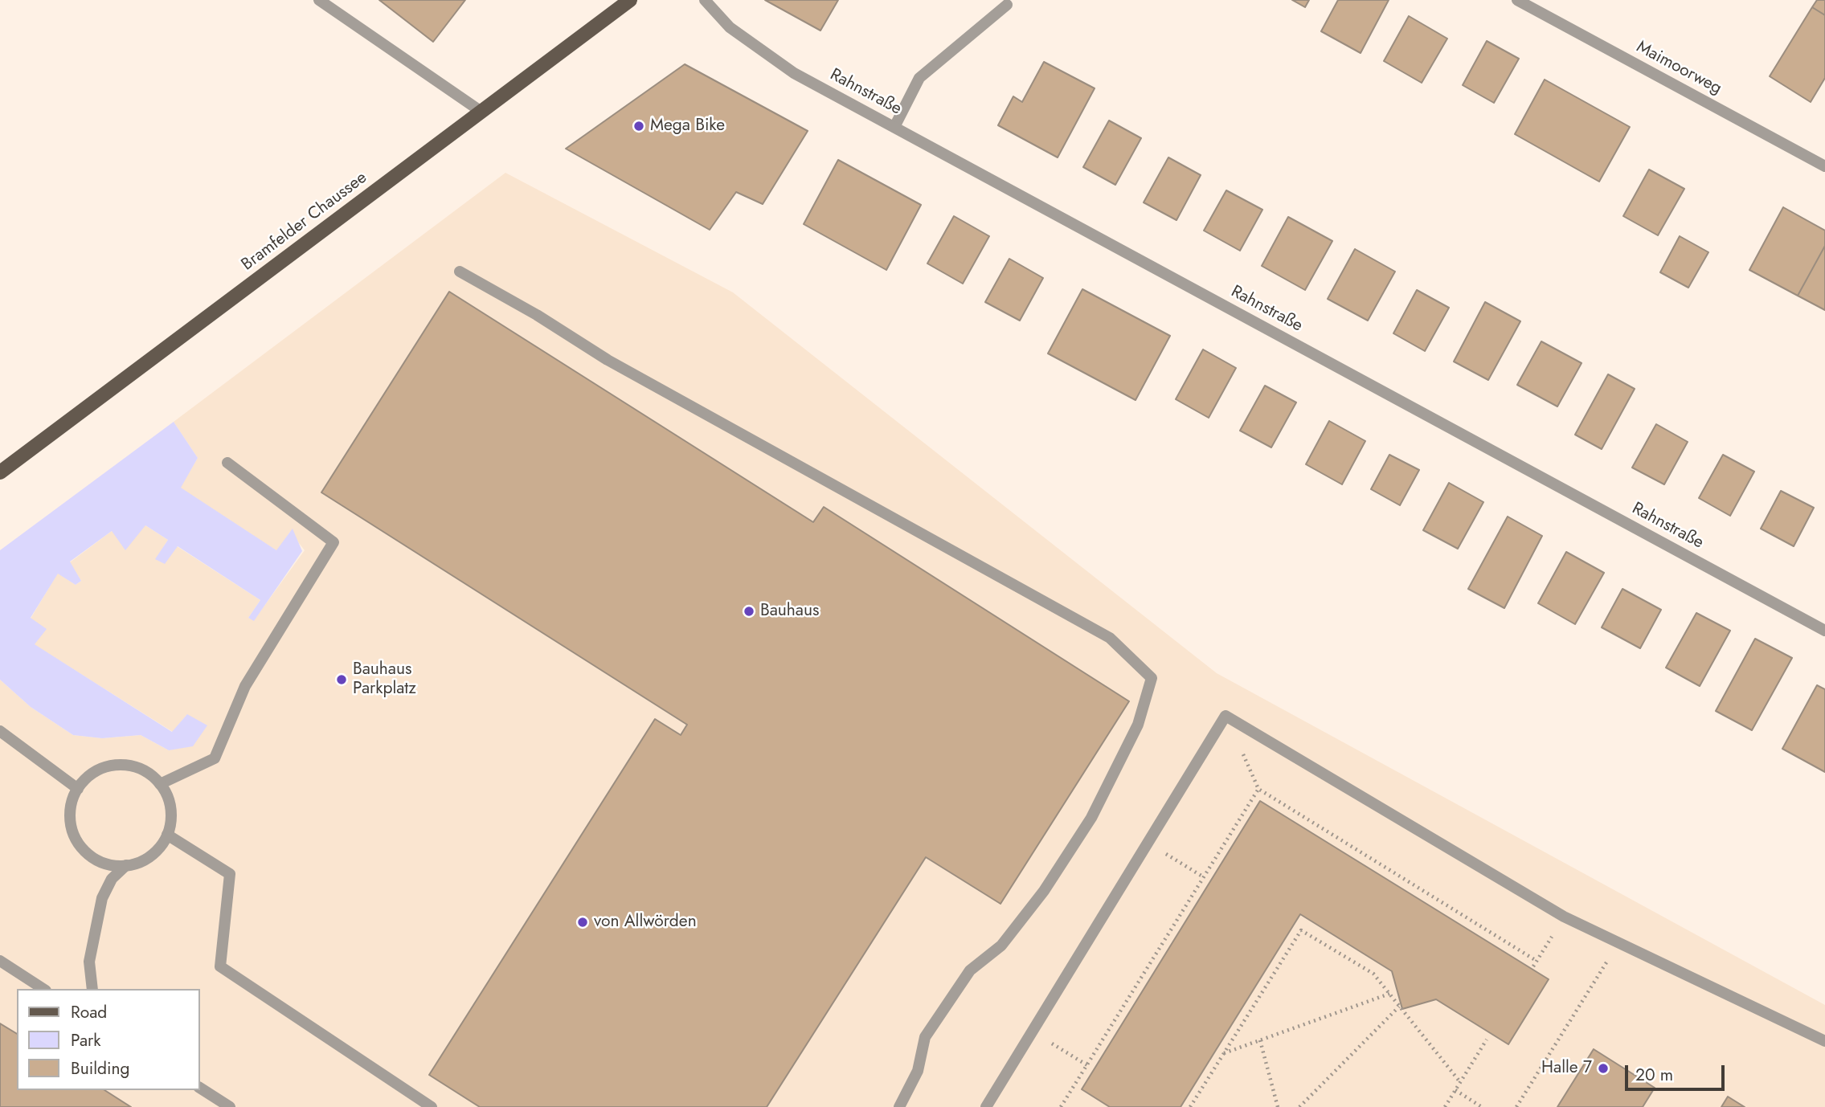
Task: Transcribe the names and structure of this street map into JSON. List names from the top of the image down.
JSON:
{
  "streets": {
    "main road": ["Bramfelder Chaussee"],
    "street": ["Maimoorweg", "Rahnstraße"]
  },
  "places": [
    "Mega Bike",
    "Bauhaus",
    "Bauhaus Parkplatz",
    "von Allwörden",
    "Halle 7"
  ],
  "legend": ["Road", "Park", "Building"],
  "scale_bar": "20 m"
}
